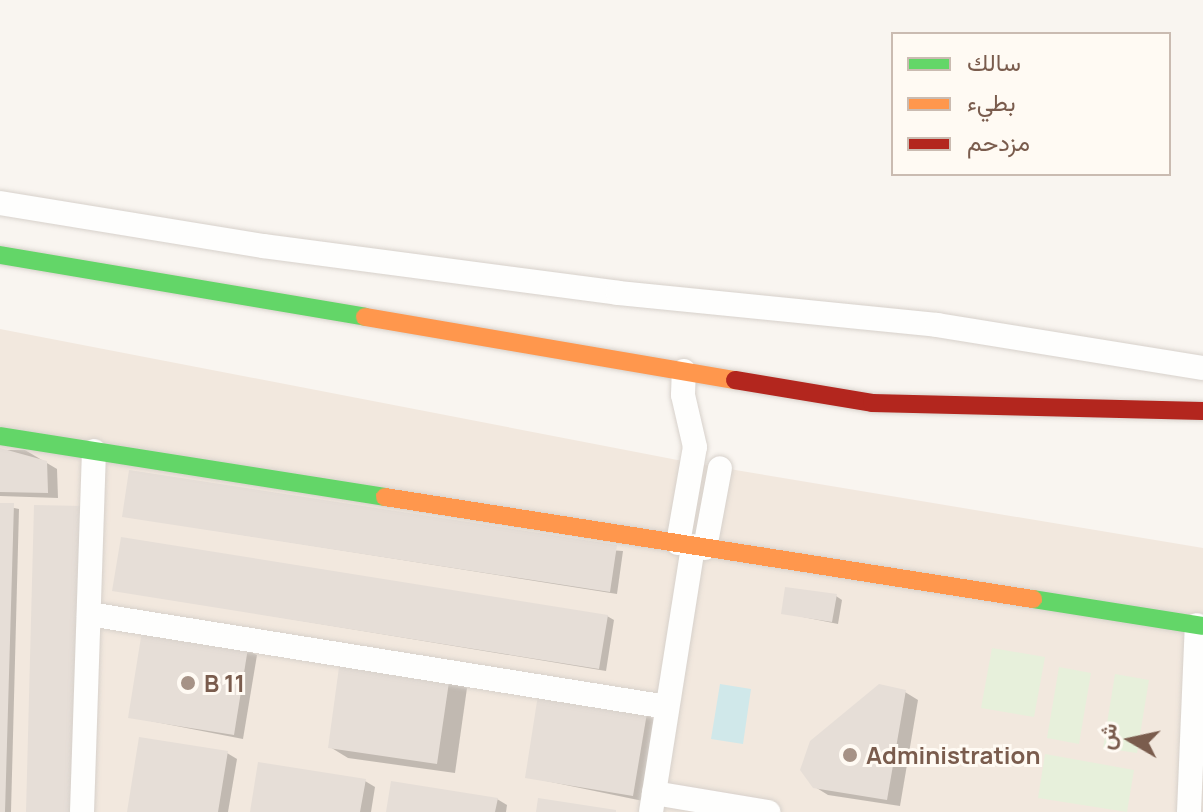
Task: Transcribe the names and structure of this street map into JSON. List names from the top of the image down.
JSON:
{
  "places": ["B 11", "Administration"],
  "legend": ["سالك", "بطيء", "مزدحم"],
  "north": "left"
}
